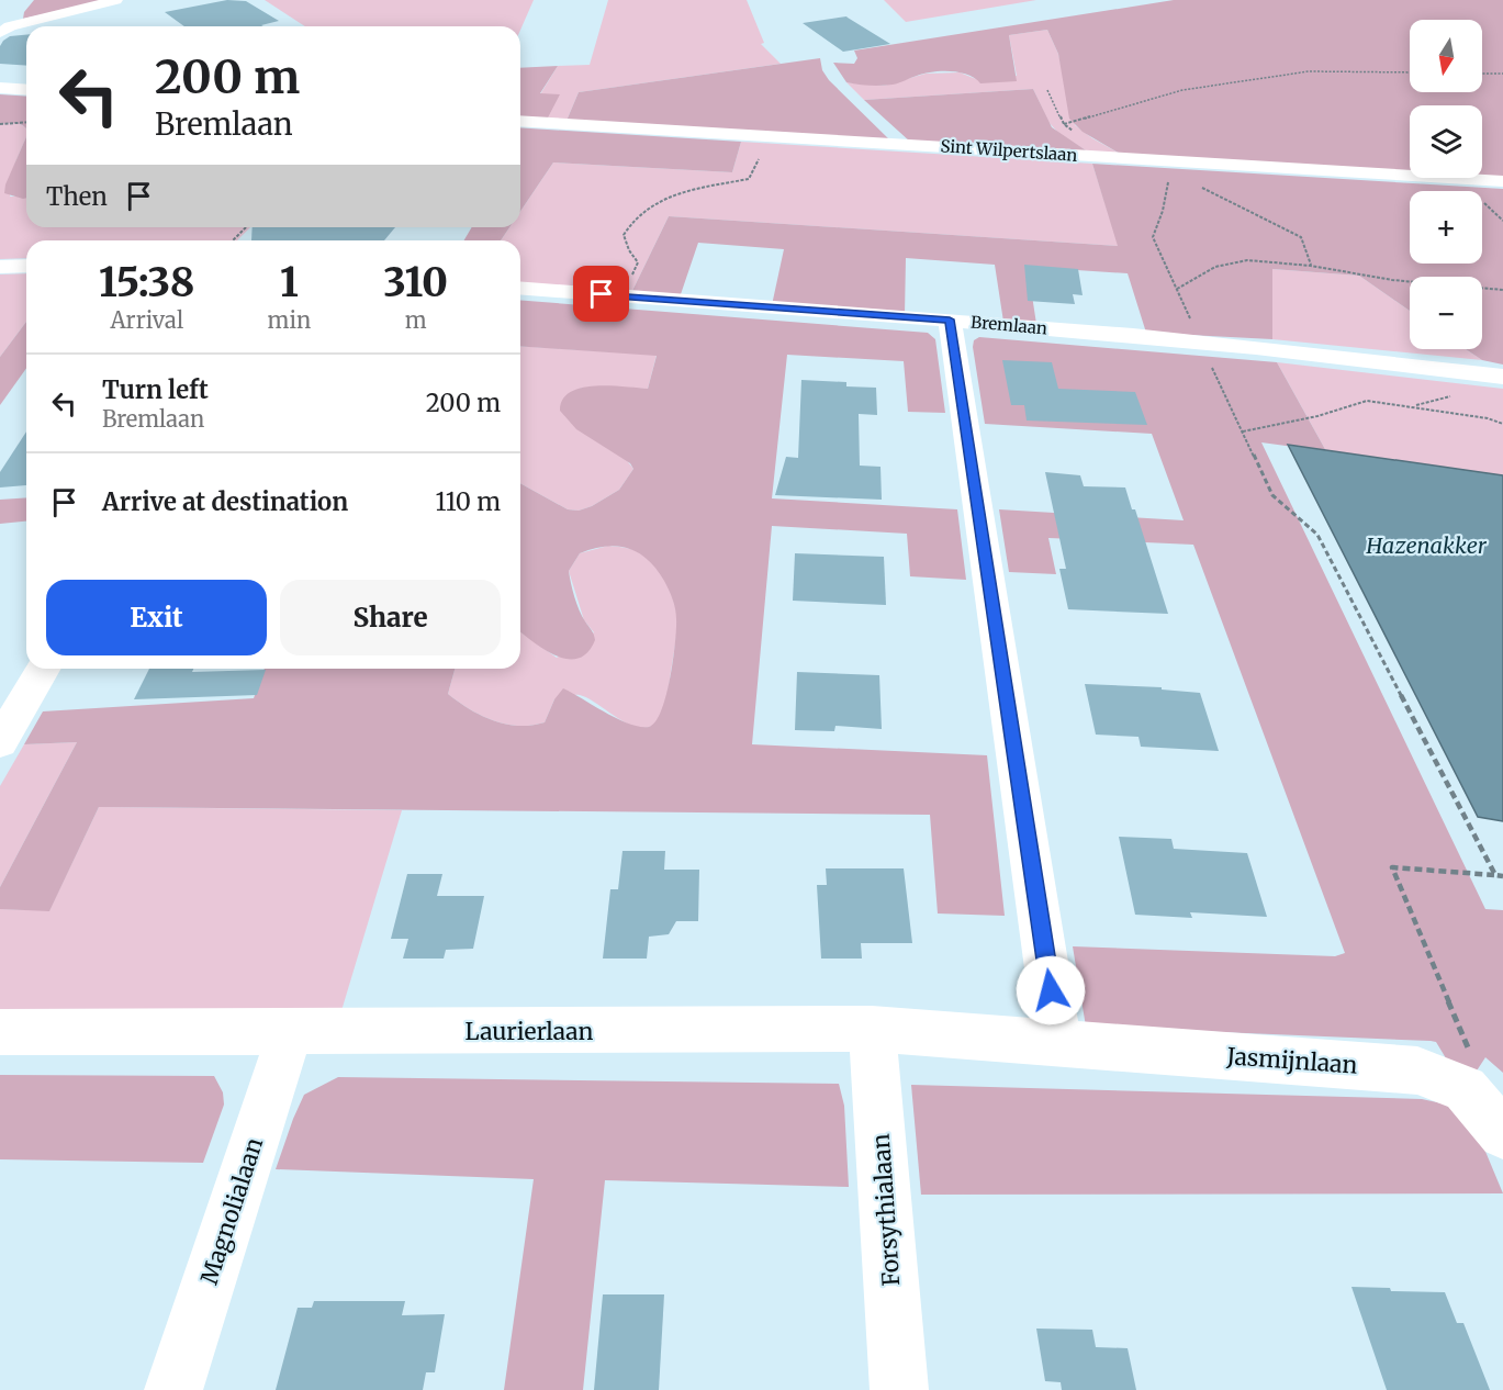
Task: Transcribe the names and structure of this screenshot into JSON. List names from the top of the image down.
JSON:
{
  "streets": {
    "street": [
      "Sint Wilpertslaan",
      "Bremlaan",
      "Laurierlaan",
      "Jasmijnlaan",
      "Forsythialaan",
      "Magnolialaan"
    ]
  },
  "crossings": [
    ["Laurierlaan", "Jasmijnlaan"],
    ["Laurierlaan", "Forsythialaan"],
    ["Laurierlaan", "Magnolialaan"]
  ],
  "water": ["Hazenakker"],
  "north": "bottom",
  "page": {
    "map_buttons": ["+", "−"],
    "turn": ["200 m", "Bremlaan"],
    "then": "Then",
    "eta": [
      "15:38",
      "Arrival",
      "1",
      "min",
      "310",
      "m"
    ],
    "list": [
      {
        "name": "Turn left",
        "note": "Bremlaan",
        "value": "200 m"
      },
      {
        "name": "Arrive at destination",
        "value": "110 m"
      }
    ],
    "buttons": ["Exit", "Share"]
  }
}
